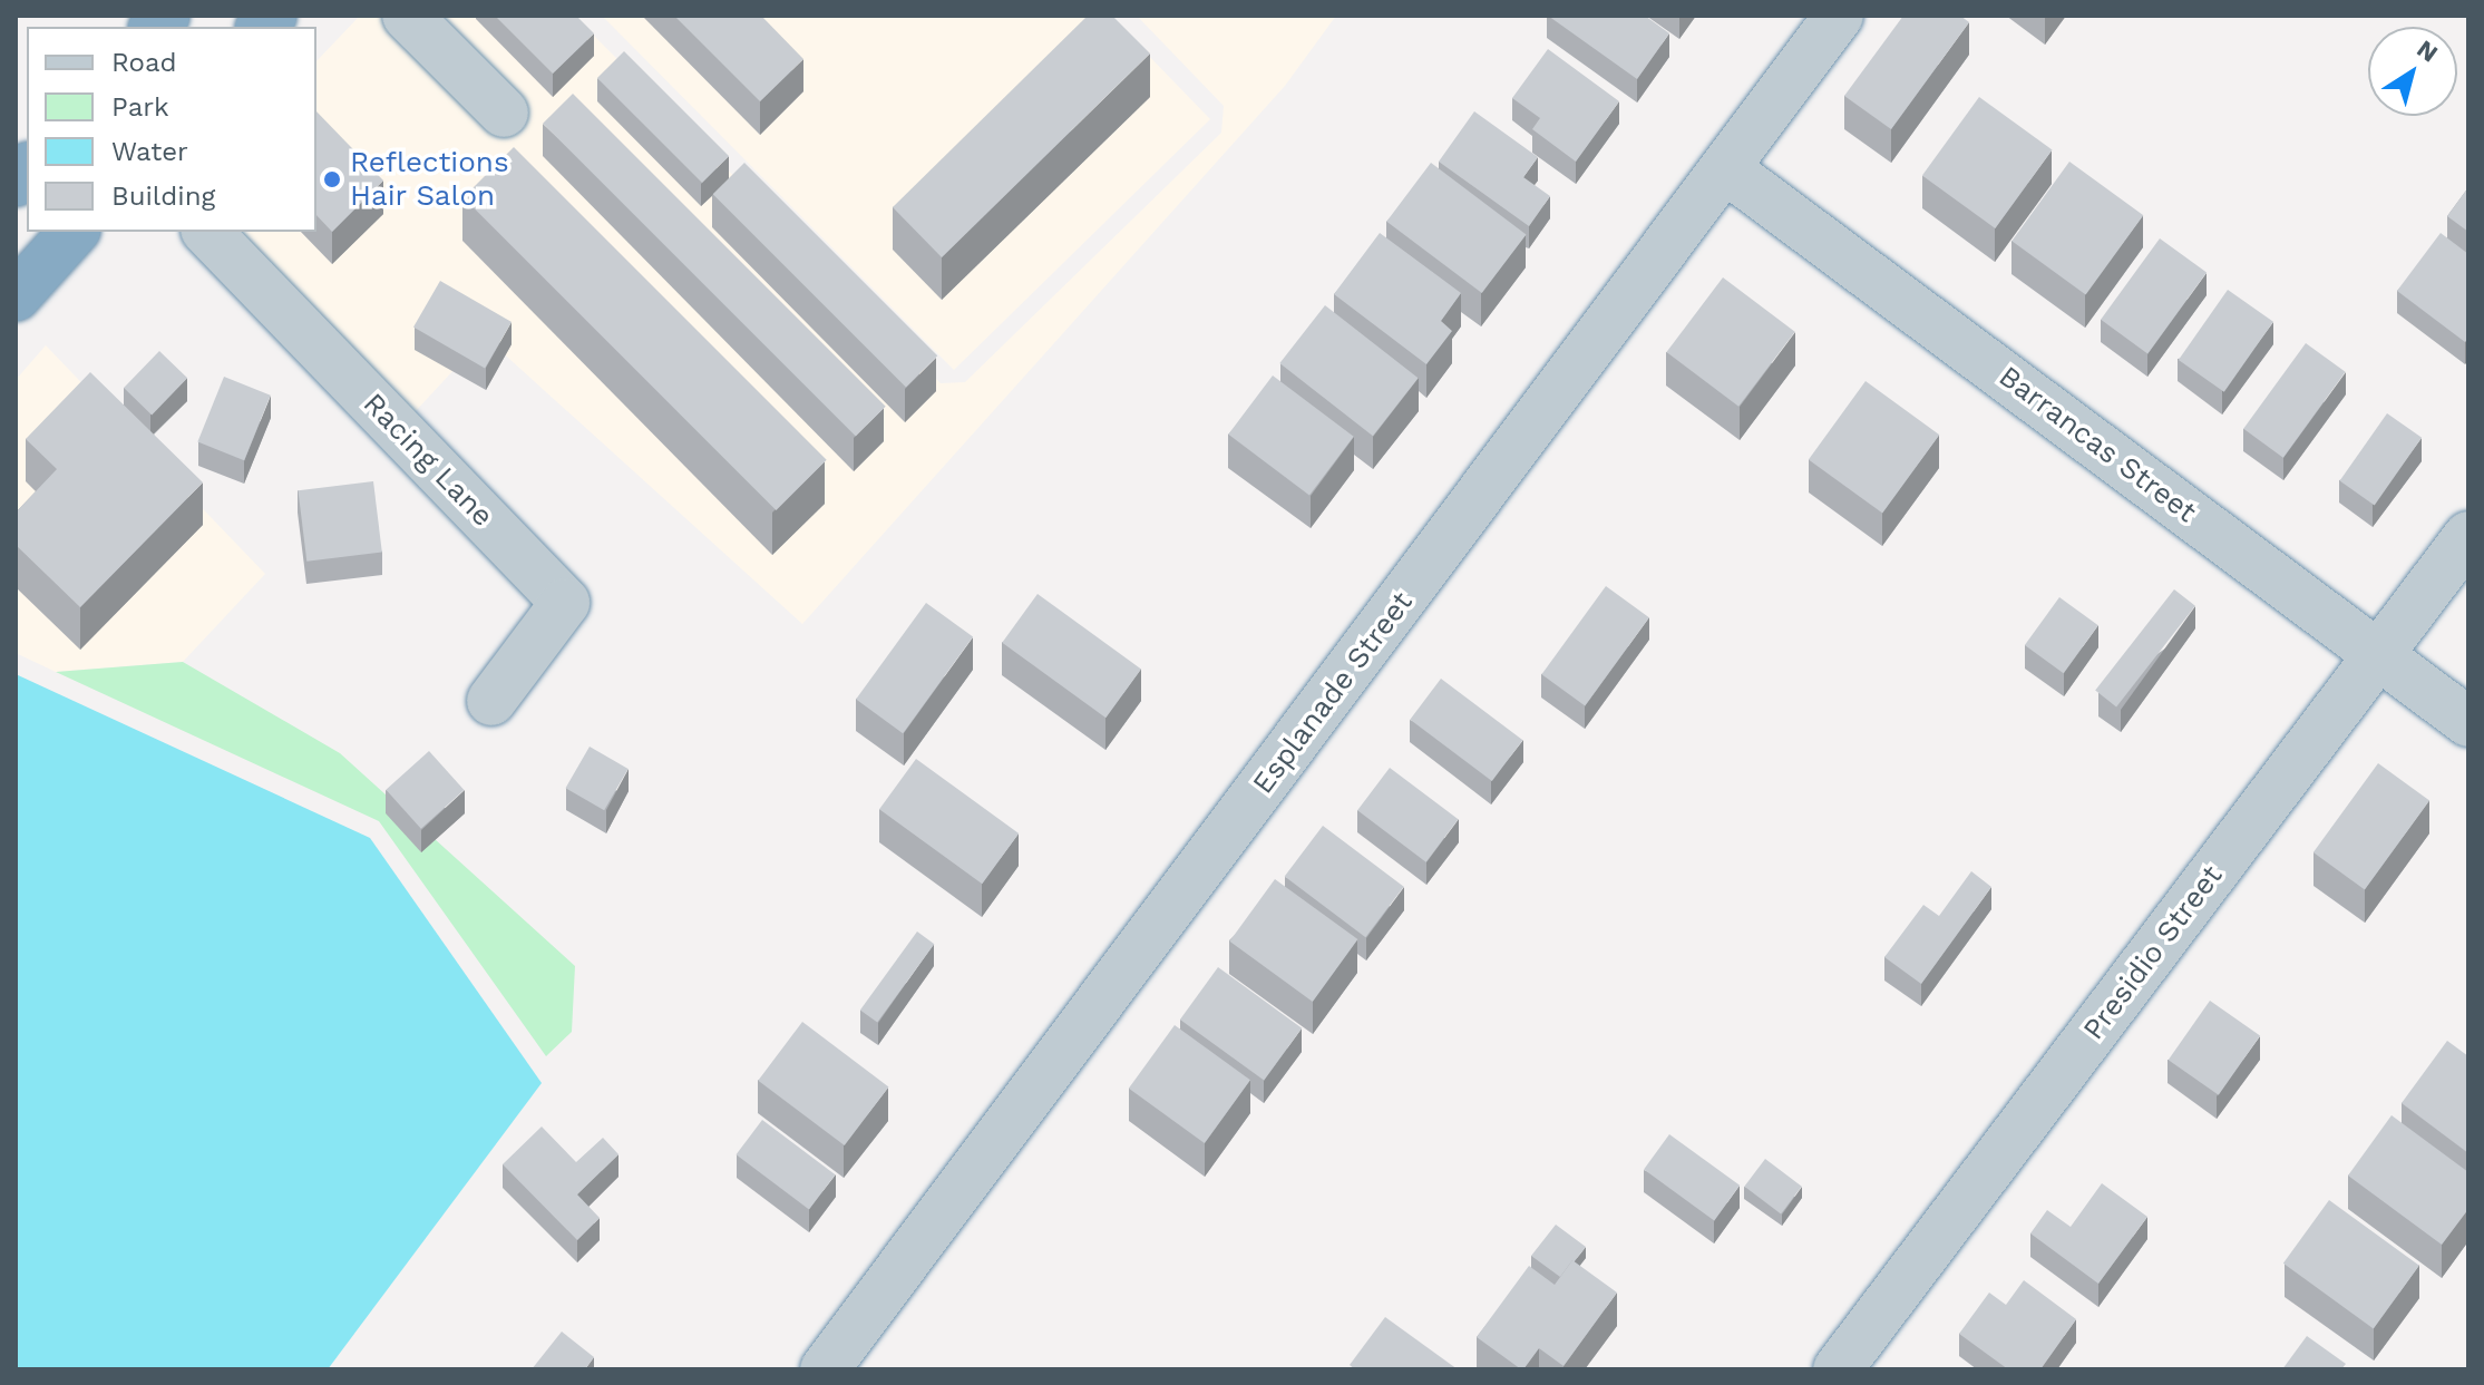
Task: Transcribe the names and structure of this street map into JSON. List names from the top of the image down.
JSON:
{
  "streets": {
    "street": [
      "Barrancas Street",
      "Racing Lane",
      "Esplanade Street",
      "Presidio Street"
    ]
  },
  "crossings": [
    ["Barrancas Street", "Esplanade Street"],
    ["Barrancas Street", "Presidio Street"]
  ],
  "places": ["Reflections Hair Salon"],
  "legend": [
    "Road",
    "Park",
    "Water",
    "Building"
  ],
  "north": "top right"
}
